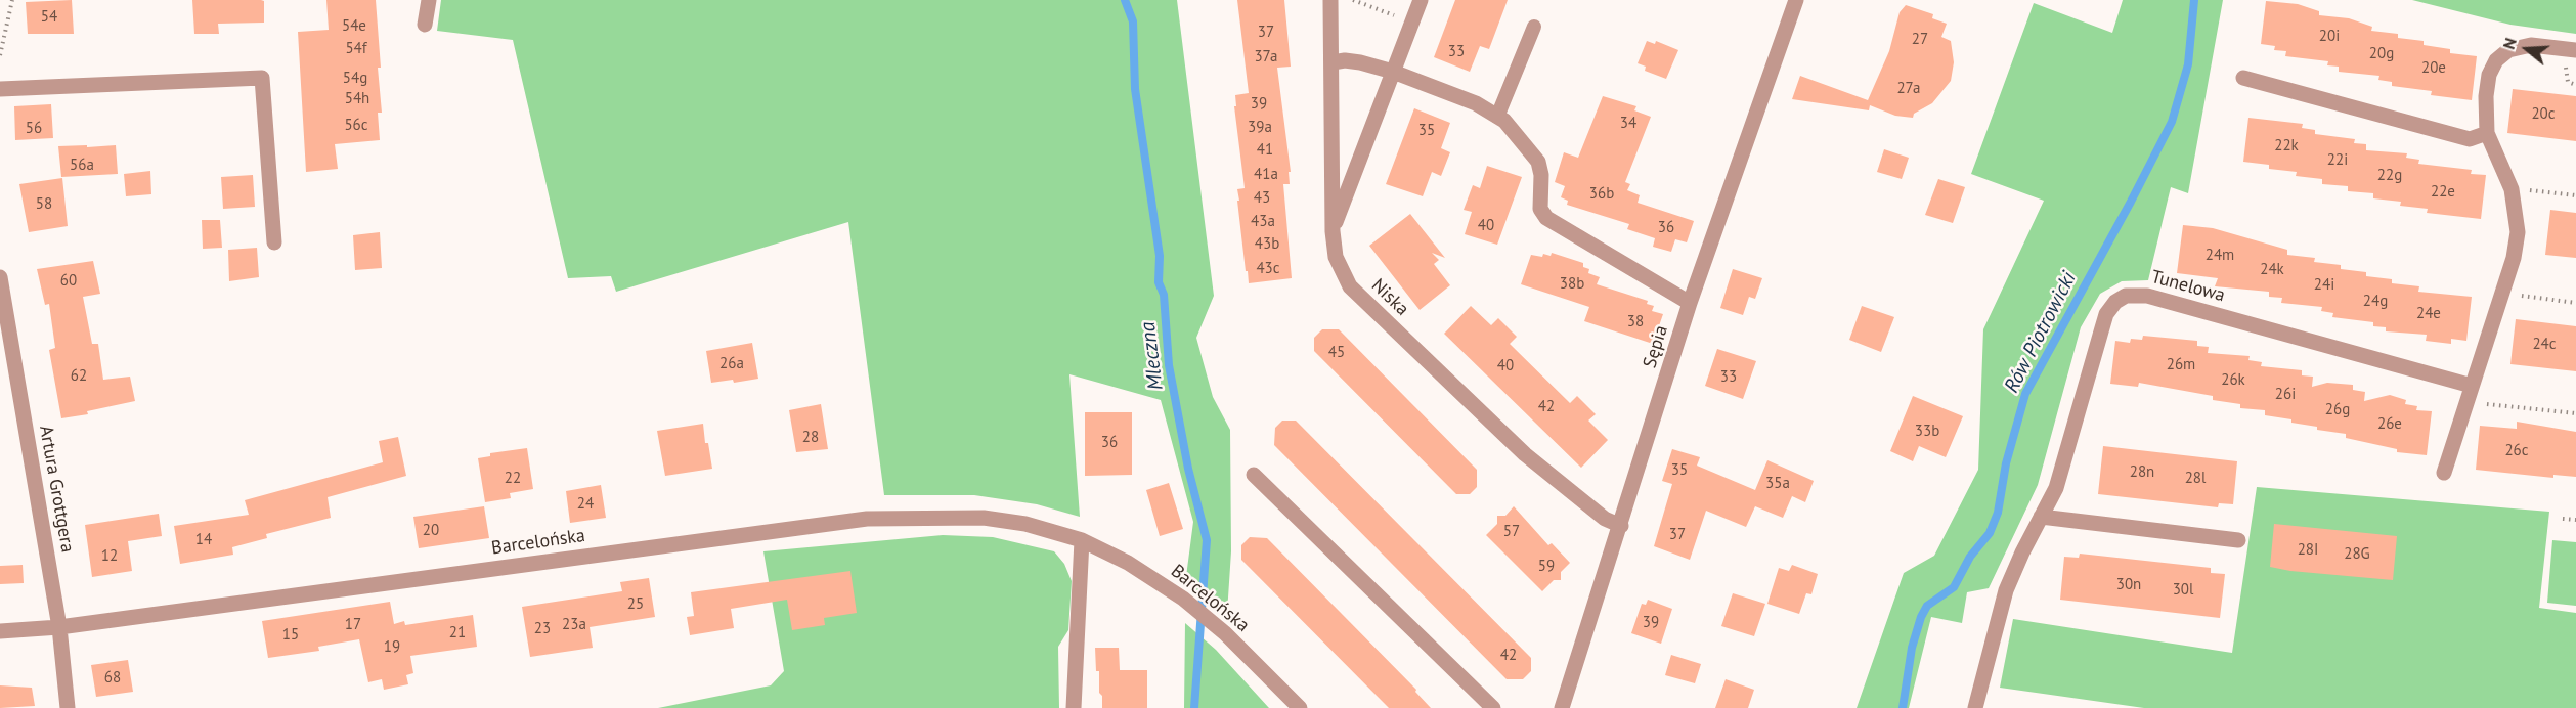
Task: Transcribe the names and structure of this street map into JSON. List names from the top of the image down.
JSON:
{
  "streets": {
    "street": [
      "Tunelowa",
      "Niska",
      "Sępia",
      "Artura Grottgera",
      "Barcelońska"
    ]
  },
  "crossings": [
    ["Niska", "Sępia"],
    ["Artura Grottgera", "Barcelońska"]
  ],
  "water": ["Rów Piotrowicki", "Mleczna"],
  "house_numbers": [
    "54",
    "54e",
    "37",
    "20i",
    "27",
    "54f",
    "33",
    "20g",
    "37a",
    "20e",
    "54g",
    "27a",
    "54h",
    "39",
    "20c",
    "34",
    "56c",
    "39a",
    "56",
    "35",
    "22k",
    "41",
    "22i",
    "56a",
    "41a",
    "22g",
    "22e",
    "36b",
    "43",
    "58",
    "43a",
    "40",
    "36",
    "43b",
    "24m",
    "43c",
    "24k",
    "60",
    "38b",
    "24i",
    "24g",
    "24e",
    "38",
    "24c",
    "45",
    "26a",
    "26m",
    "40",
    "62",
    "33",
    "26k",
    "26i",
    "42",
    "26g",
    "26e",
    "33b",
    "28",
    "36",
    "26c",
    "35",
    "28n",
    "22",
    "28l",
    "35a",
    "24",
    "20",
    "57",
    "37",
    "14",
    "28I",
    "28G",
    "12",
    "59",
    "30n",
    "30l",
    "25",
    "39",
    "17",
    "23a",
    "23",
    "21",
    "15",
    "19",
    "42",
    "68"
  ],
  "north": "left"
}
